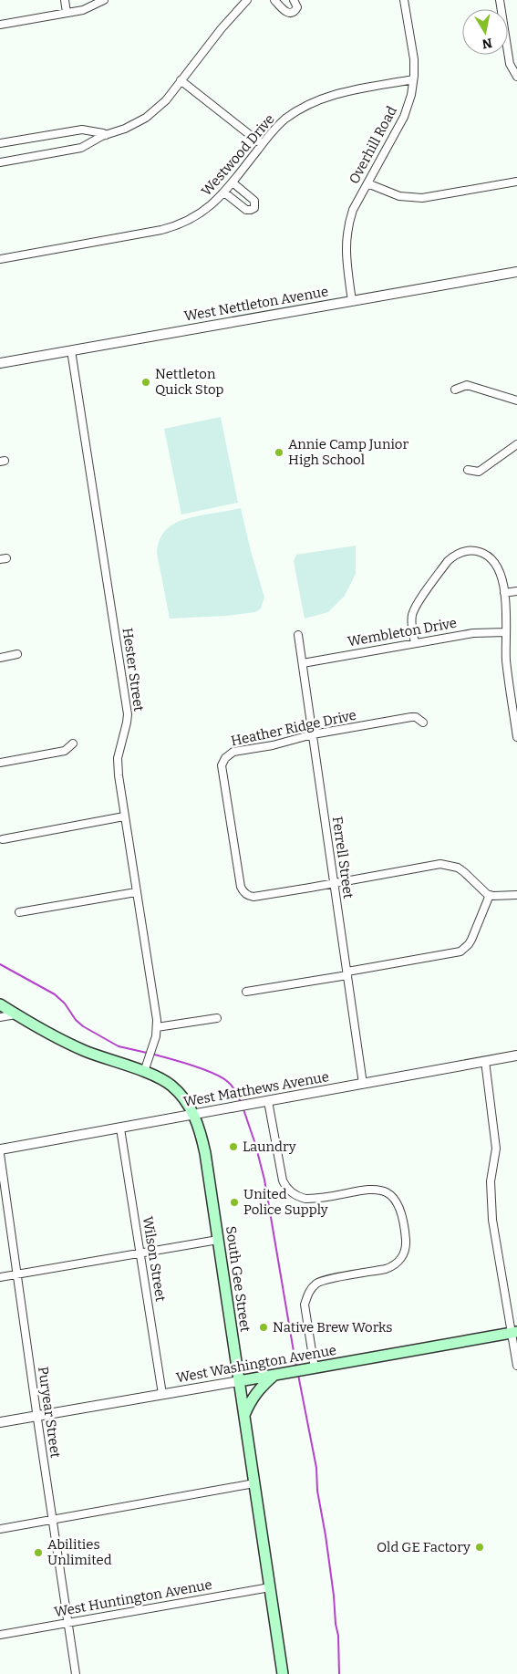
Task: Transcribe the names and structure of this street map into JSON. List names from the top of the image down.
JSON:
{
  "streets": {
    "main road": ["South Gee Street", "West Washington Avenue"],
    "street": [
      "Overhill Road",
      "Westwood Drive",
      "West Nettleton Avenue",
      "Wembleton Drive",
      "Hester Street",
      "Heather Ridge Drive",
      "Ferrell Street",
      "West Matthews Avenue",
      "Wilson Street",
      "Puryear Street",
      "West Huntington Avenue"
    ]
  },
  "crossings": [
    ["Overhill Road", "Westwood Drive"],
    ["Overhill Road", "West Nettleton Avenue"],
    ["West Nettleton Avenue", "Hester Street"],
    ["Wembleton Drive", "Ferrell Street"],
    ["Hester Street", "South Gee Street"],
    ["Heather Ridge Drive", "Ferrell Street"],
    ["Ferrell Street", "West Matthews Avenue"],
    ["West Matthews Avenue", "Wilson Street"],
    ["West Matthews Avenue", "South Gee Street"],
    ["Wilson Street", "West Washington Avenue"],
    ["South Gee Street", "West Washington Avenue"],
    ["South Gee Street", "West Huntington Avenue"],
    ["West Washington Avenue", "Puryear Street"],
    ["Puryear Street", "West Huntington Avenue"]
  ],
  "places": [
    "Nettleton Quick Stop",
    "Annie Camp Junior High School",
    "Laundry",
    "United Police Supply",
    "Native Brew Works",
    "Old GE Factory",
    "Abilities Unlimited"
  ],
  "north": "bottom"
}
